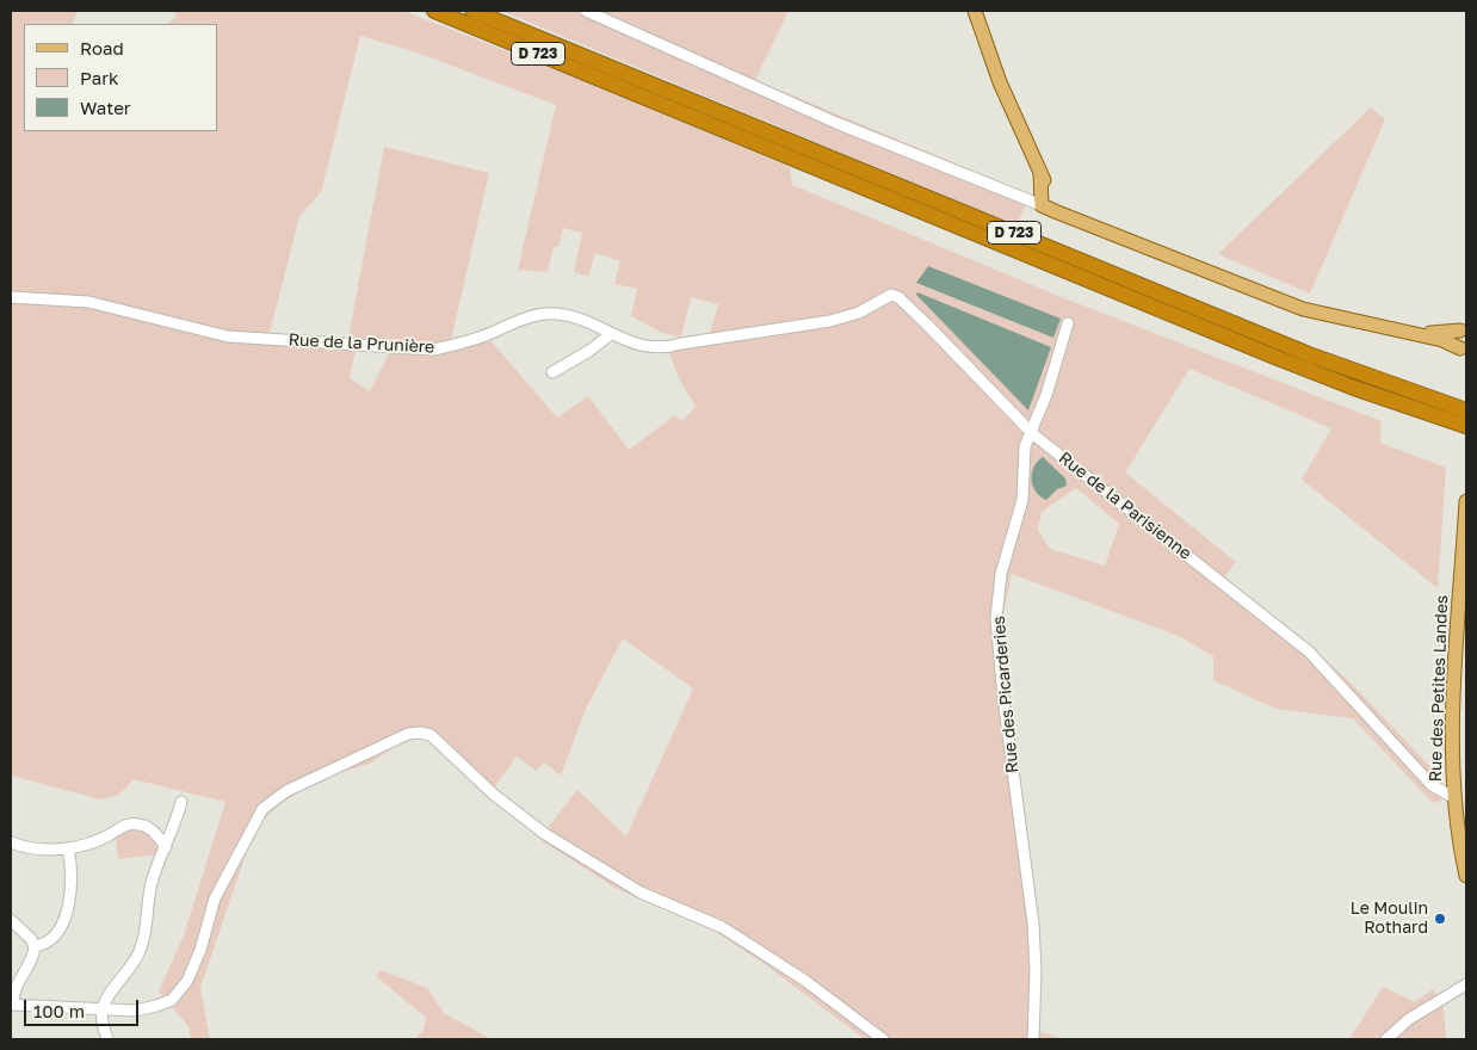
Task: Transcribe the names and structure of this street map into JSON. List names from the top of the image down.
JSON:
{
  "streets": {
    "highway": ["D 723"],
    "main road": ["Rue des Petites Landes"],
    "street": ["Rue de la Prunière", "Rue de la Parisienne", "Rue des Picarderies"]
  },
  "crossings": [
    ["Rue de la Prunière", "Rue de la Parisienne"],
    ["Rue de la Parisienne", "Rue des Petites Landes"],
    ["Rue de la Parisienne", "Rue des Picarderies"]
  ],
  "places": ["Le Moulin Rothard"],
  "legend": ["Road", "Park", "Water"],
  "scale_bar": "100 m"
}
